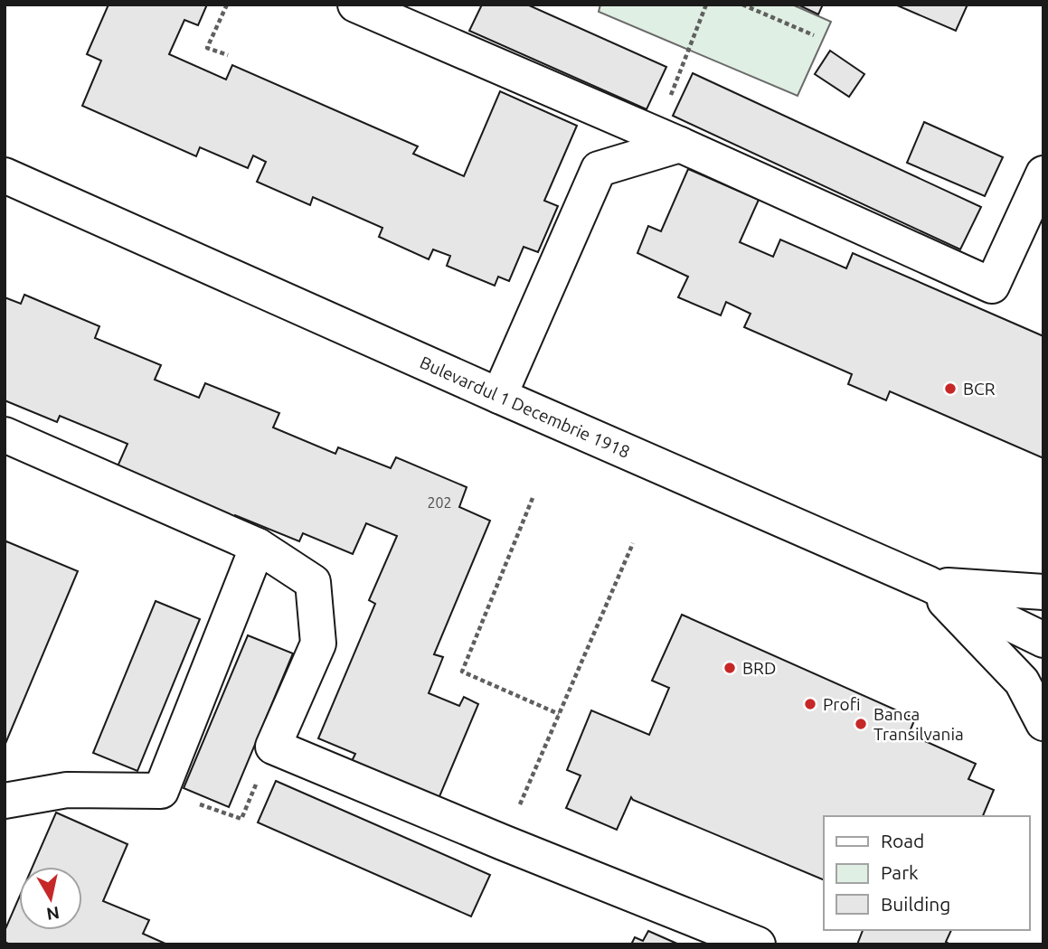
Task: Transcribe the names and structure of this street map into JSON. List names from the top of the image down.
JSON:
{
  "streets": {
    "main road": ["Bulevardul 1 Decembrie 1918"]
  },
  "places": [
    "BCR",
    "BRD",
    "Profi",
    "Banca Transilvania"
  ],
  "house_numbers": ["202"],
  "legend": ["Road", "Park", "Building"],
  "north": "bottom"
}
